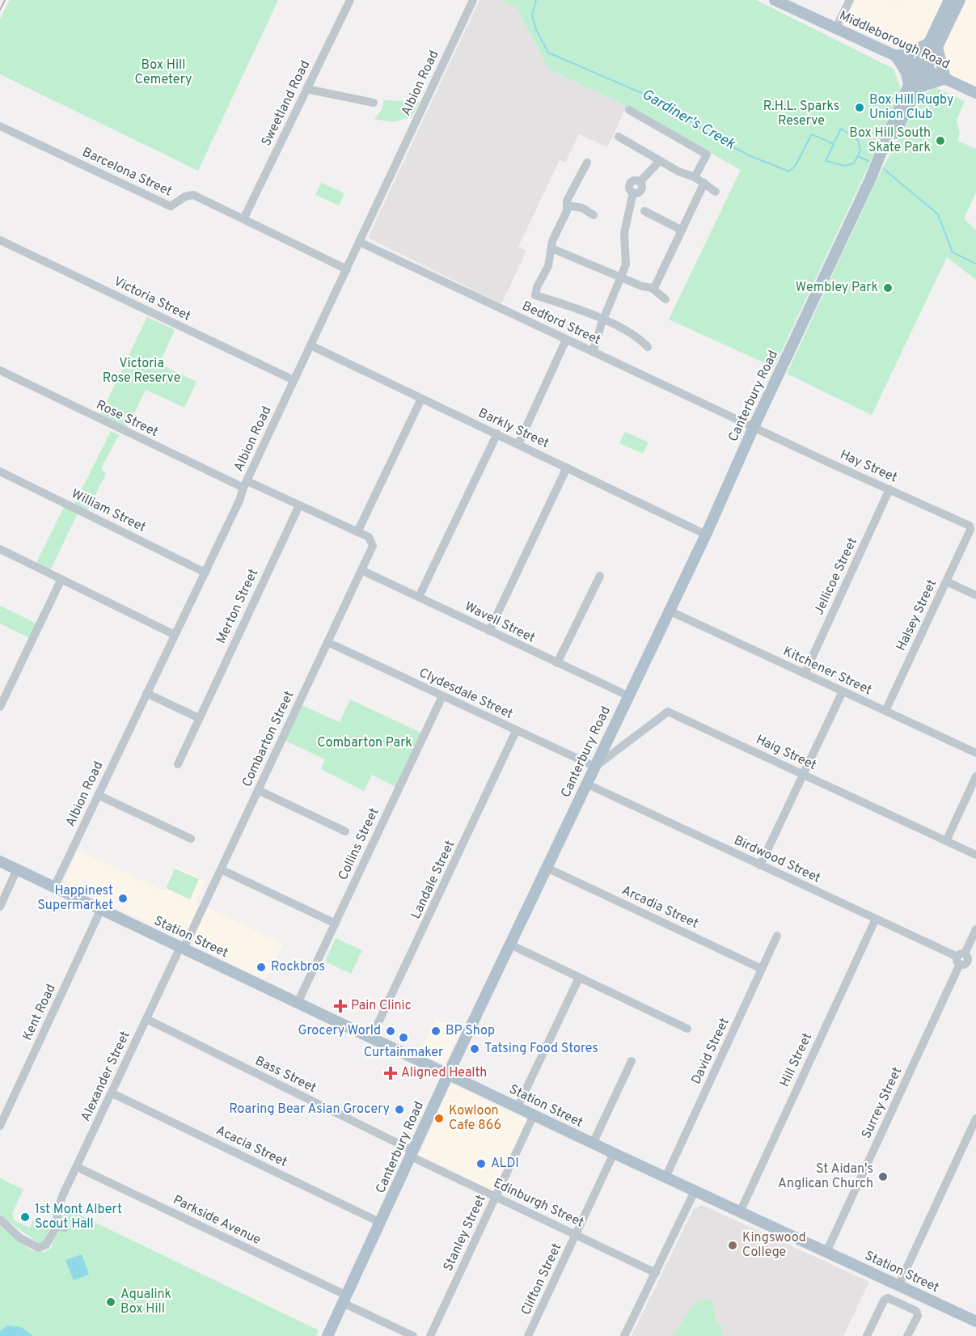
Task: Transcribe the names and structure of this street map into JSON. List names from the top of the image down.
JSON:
{
  "streets": {
    "main road": ["Middleborough Road", "Canterbury Road", "Station Street"],
    "street": [
      "Albion Road",
      "Sweetland Road",
      "Barcelona Street",
      "Victoria Street",
      "Bedford Street",
      "Rose Street",
      "Barkly Street",
      "Hay Street",
      "William Street",
      "Jellicoe Street",
      "Merton Street",
      "Halsey Street",
      "Wavell Street",
      "Kitchener Street",
      "Clydesdale Street",
      "Combarton Street",
      "Haig Street",
      "Collins Street",
      "Birdwood Street",
      "Landale Street",
      "Arcadia Street",
      "Kent Road",
      "David Street",
      "Hill Street",
      "Bass Street",
      "Alexander Street",
      "Surrey Street",
      "Acacia Street",
      "Edinburgh Street",
      "Parkside Avenue",
      "Stanley Street",
      "Clifton Street"
    ]
  },
  "crossings": [
    ["Middleborough Road", "Canterbury Road"],
    ["Albion Road", "Barcelona Street"],
    ["Albion Road", "Victoria Street"],
    ["Albion Road", "Bedford Street"],
    ["Albion Road", "Rose Street"],
    ["Albion Road", "Barkly Street"],
    ["Albion Road", "William Street"],
    ["Albion Road", "Station Street"],
    ["Sweetland Road", "Barcelona Street"],
    ["Bedford Street", "Canterbury Road"],
    ["Bedford Street", "Hay Street"],
    ["Canterbury Road", "Barkly Street"],
    ["Canterbury Road", "Hay Street"],
    ["Canterbury Road", "Wavell Street"],
    ["Canterbury Road", "Kitchener Street"],
    ["Canterbury Road", "Clydesdale Street"],
    ["Canterbury Road", "Haig Street"],
    ["Canterbury Road", "Birdwood Street"],
    ["Canterbury Road", "Arcadia Street"],
    ["Canterbury Road", "Station Street"],
    ["Canterbury Road", "Bass Street"],
    ["Canterbury Road", "Acacia Street"],
    ["Canterbury Road", "Edinburgh Street"],
    ["Canterbury Road", "Parkside Avenue"],
    ["Rose Street", "Merton Street"],
    ["Rose Street", "Combarton Street"],
    ["Hay Street", "Jellicoe Street"],
    ["Hay Street", "Halsey Street"],
    ["Jellicoe Street", "Kitchener Street"],
    ["Halsey Street", "Kitchener Street"],
    ["Wavell Street", "Combarton Street"],
    ["Clydesdale Street", "Combarton Street"],
    ["Clydesdale Street", "Haig Street"],
    ["Clydesdale Street", "Collins Street"],
    ["Clydesdale Street", "Landale Street"],
    ["Combarton Street", "Station Street"],
    ["Combarton Street", "Alexander Street"],
    ["Collins Street", "Station Street"],
    ["Birdwood Street", "Hill Street"],
    ["Birdwood Street", "Surrey Street"],
    ["Landale Street", "Station Street"],
    ["Arcadia Street", "David Street"],
    ["Station Street", "Kent Road"],
    ["Station Street", "David Street"],
    ["Station Street", "Hill Street"],
    ["Station Street", "Alexander Street"],
    ["Station Street", "Surrey Street"],
    ["Station Street", "Stanley Street"],
    ["Station Street", "Clifton Street"],
    ["Bass Street", "Alexander Street"],
    ["Bass Street", "Edinburgh Street"],
    ["Alexander Street", "Acacia Street"],
    ["Alexander Street", "Parkside Avenue"],
    ["Edinburgh Street", "Stanley Street"],
    ["Edinburgh Street", "Clifton Street"]
  ],
  "water": ["Gardiner's Creek"],
  "parks": [
    "Box Hill Cemetery",
    "R.H.L. Sparks Reserve",
    "Victoria Rose Reserve",
    "Combarton Park"
  ],
  "places": {
    "other": [
      "Box Hill Rugby Union Club",
      "Box Hill South Skate Park",
      "Wembley Park",
      "Happinest Supermarket",
      "Rockbros",
      "Grocery World",
      "BP Shop",
      "Curtainmaker",
      "Tatsing Food Stores",
      "Roaring Bear Asian Grocery",
      "Kowloon Cafe 866",
      "ALDI",
      "St Aidan's Anglican Church",
      "1st Mont Albert Scout Hall",
      "Kingswood College",
      "Aqualink Box Hill"
    ],
    "health": ["Pain Clinic", "Aligned Health"]
  }
}
